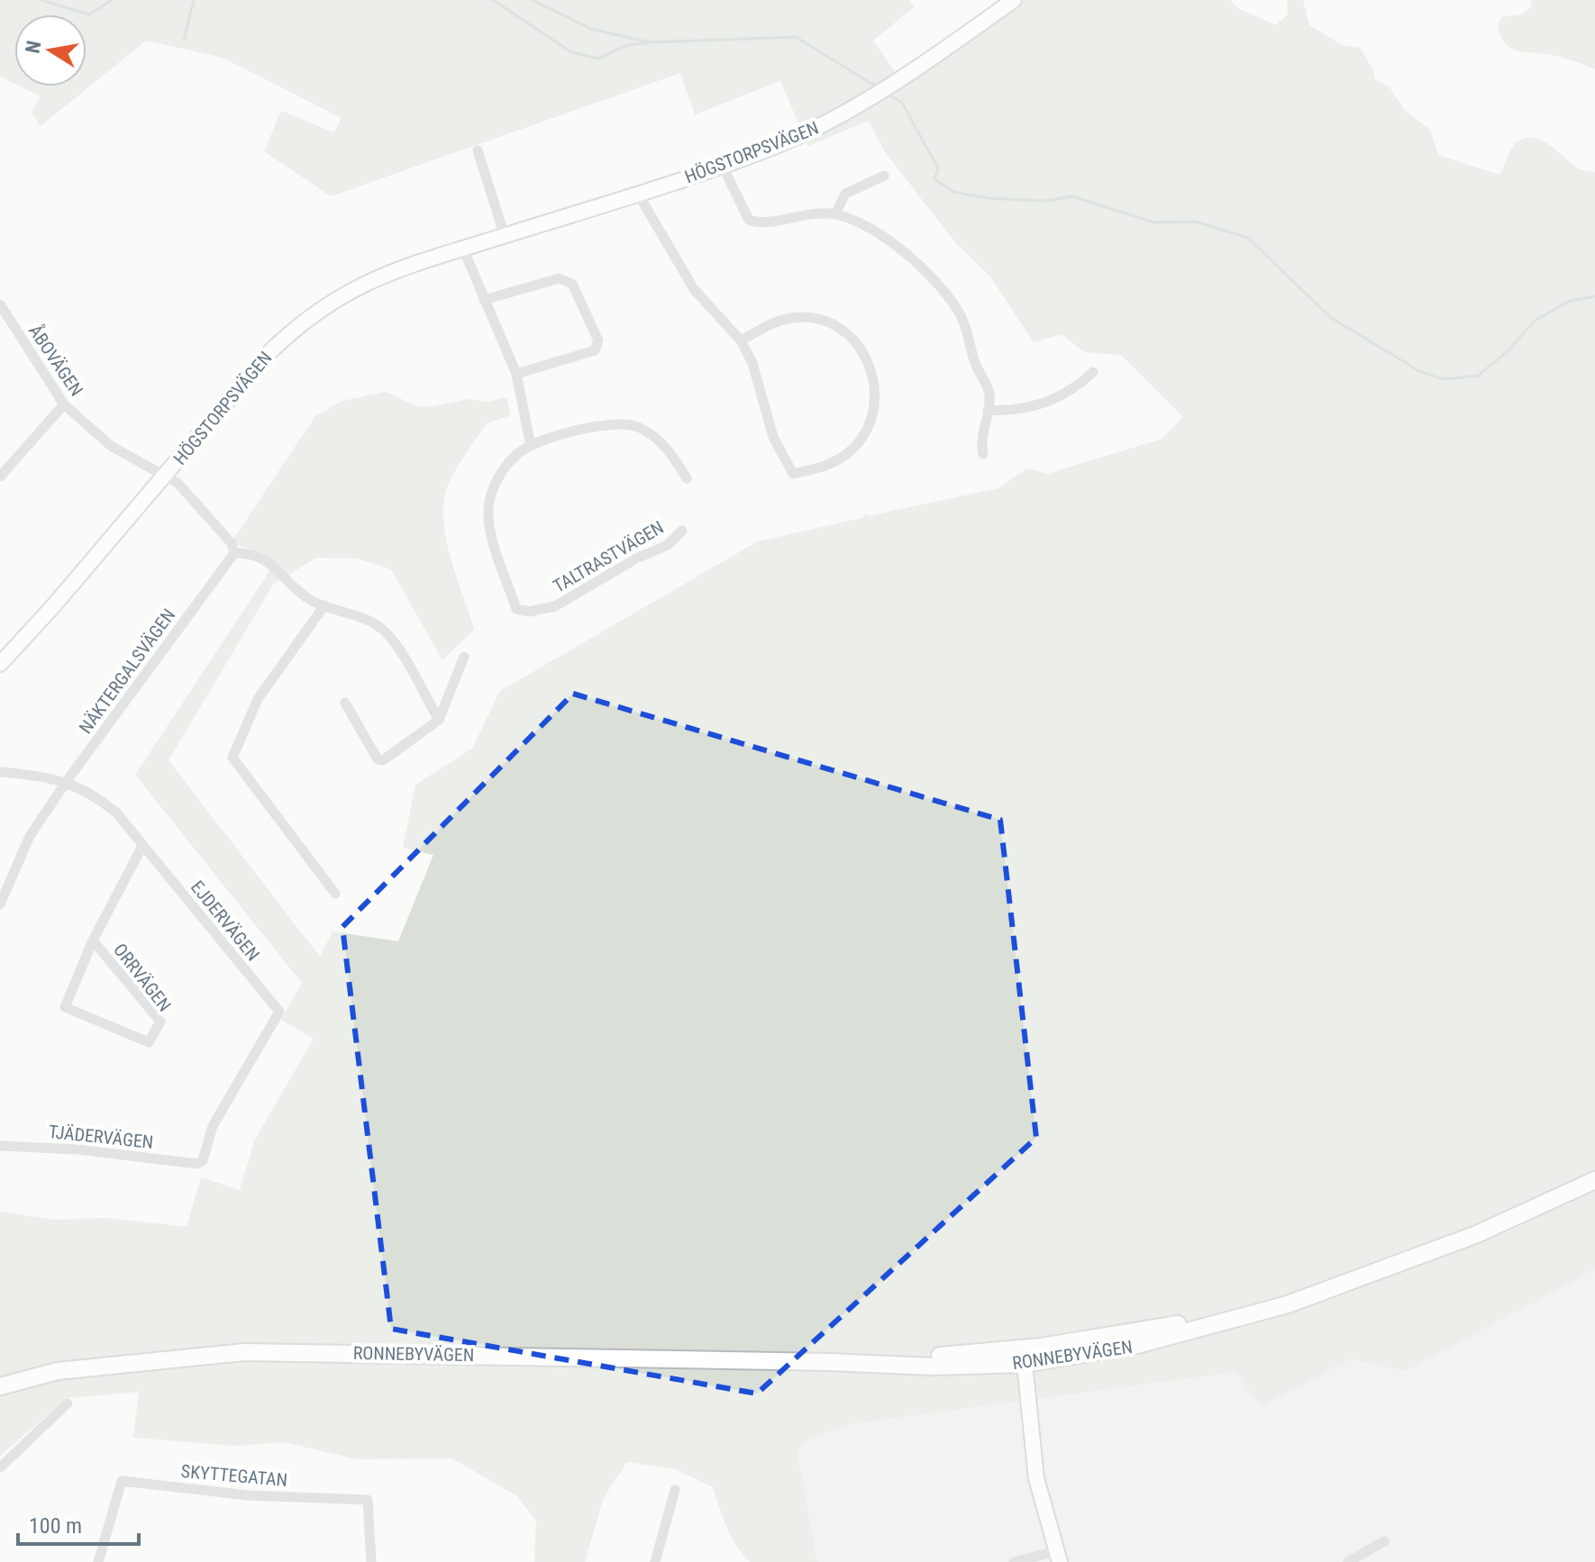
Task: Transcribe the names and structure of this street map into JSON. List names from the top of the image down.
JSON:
{
  "streets": {
    "main road": ["RONNEBYVÄGEN"],
    "street": [
      "HÖGSTORPSVÄGEN",
      "ÅBOVÄGEN",
      "TALTRASTVÄGEN",
      "NÄKTERGALSVÄGEN",
      "EJDERVÄGEN",
      "ORRVÄGEN",
      "TJÄDERVÄGEN",
      "SKYTTEGATAN"
    ]
  },
  "crossings": [
    ["HÖGSTORPSVÄGEN", "ÅBOVÄGEN"],
    ["NÄKTERGALSVÄGEN", "EJDERVÄGEN"],
    ["EJDERVÄGEN", "ORRVÄGEN"],
    ["EJDERVÄGEN", "TJÄDERVÄGEN"]
  ],
  "scale_bar": "100 m",
  "north": "left"
}
